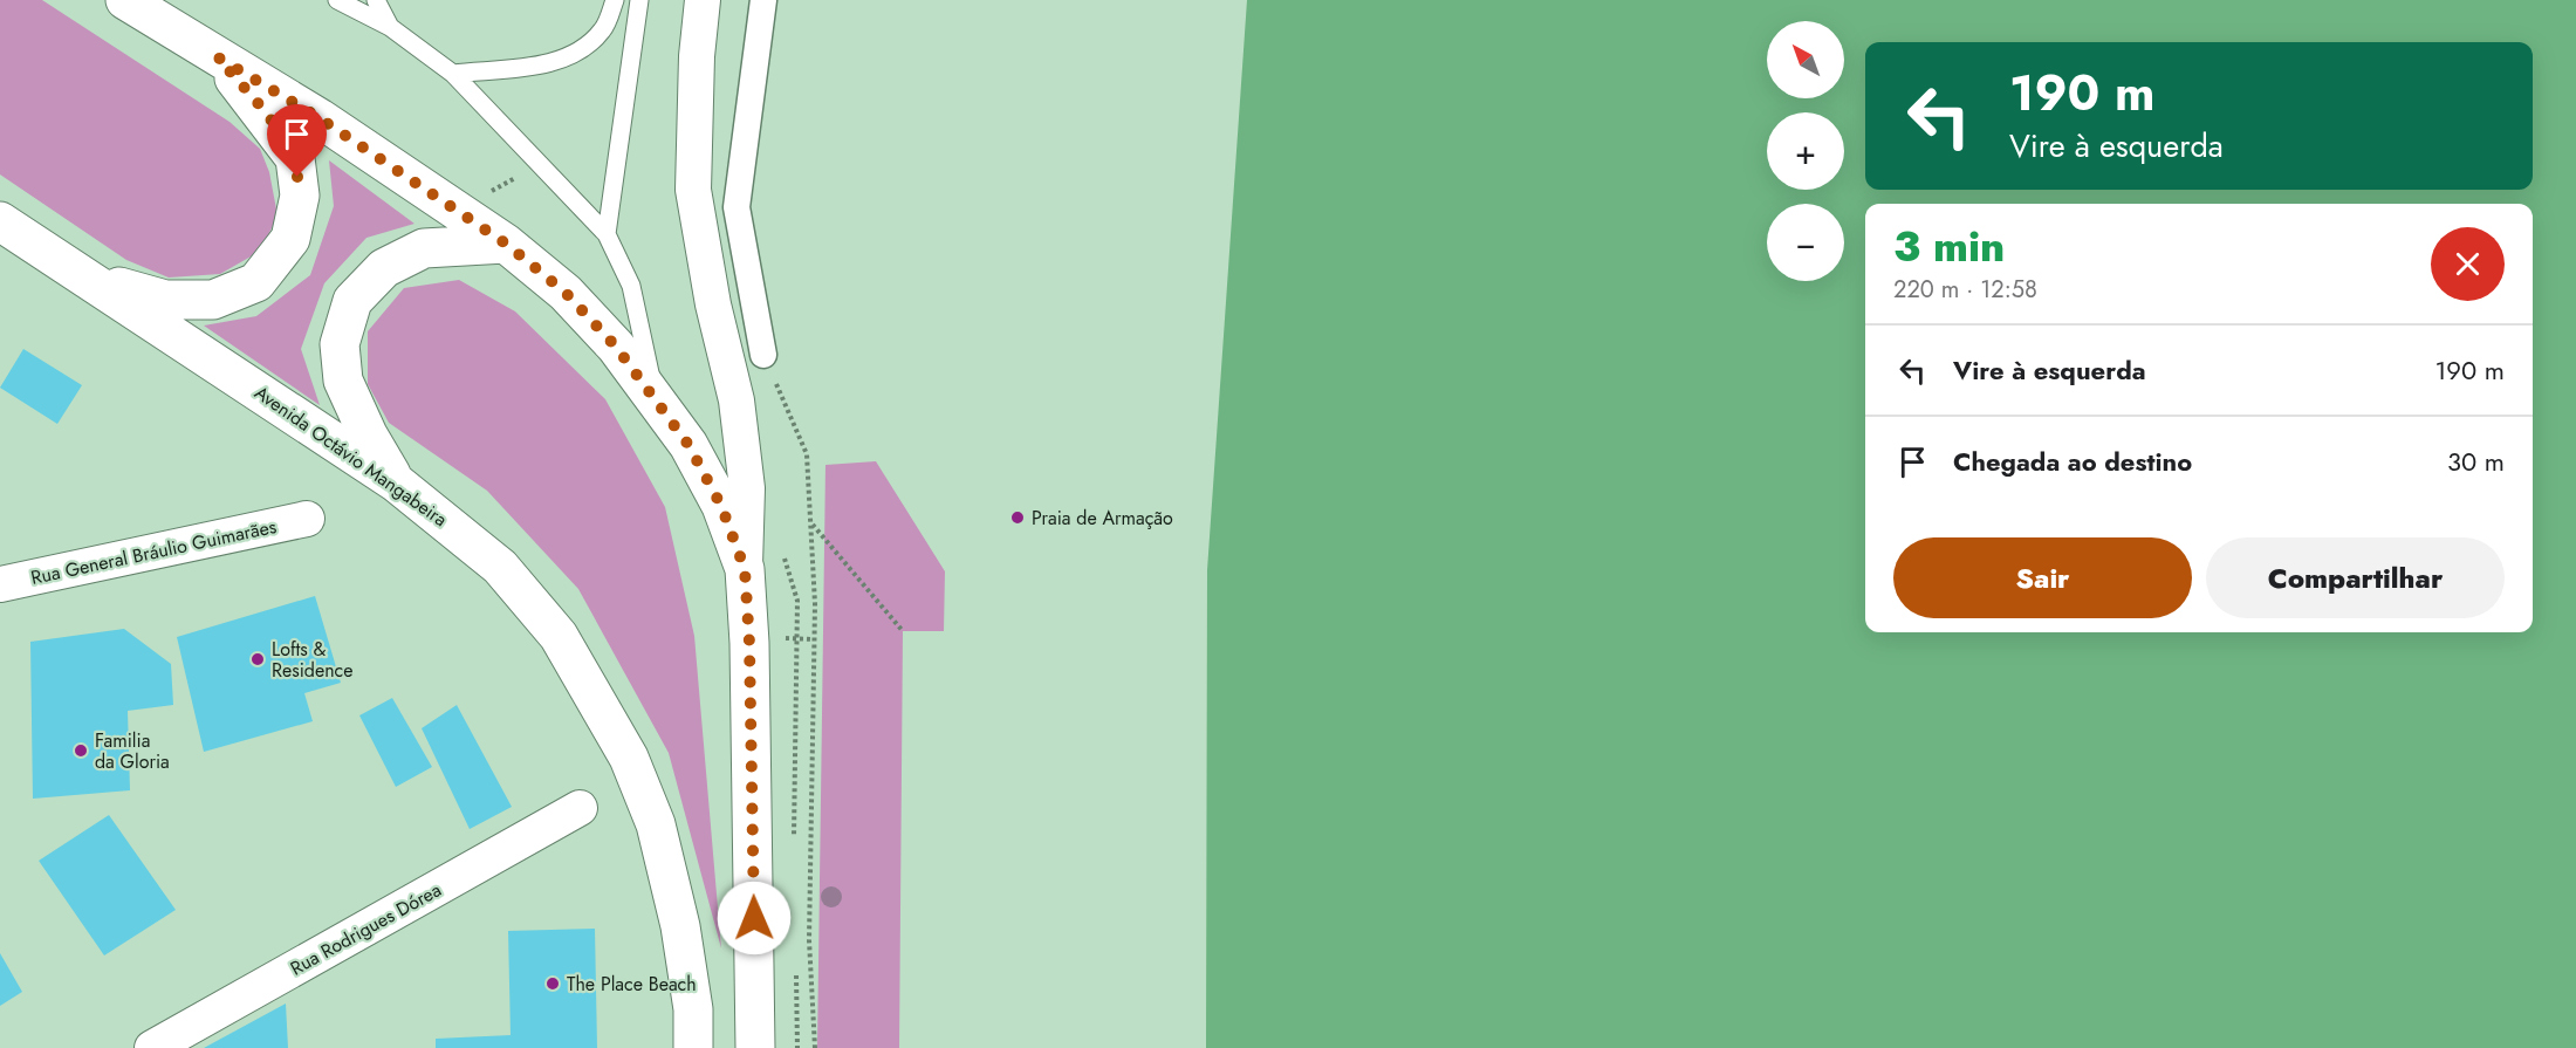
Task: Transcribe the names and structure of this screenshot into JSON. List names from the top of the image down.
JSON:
{
  "streets": {
    "main road": ["Avenida Octávio Mangabeira"],
    "street": ["Rua General Bráulio Guimarães", "Rua Rodrigues Dórea"]
  },
  "places": [
    "Praia de Armação",
    "Lofts & Residence",
    "Familia da Gloria",
    "The Place Beach"
  ],
  "north": "top left",
  "page": {
    "map_buttons": ["+", "−"],
    "turn": ["190 m", "Vire à esquerda"],
    "heading": ["3 min", "220 m · 12:58"],
    "list": [
      {
        "name": "Vire à esquerda",
        "value": "190 m"
      },
      {
        "name": "Chegada ao destino",
        "value": "30 m"
      }
    ],
    "buttons": ["Sair", "Compartilhar"]
  }
}
